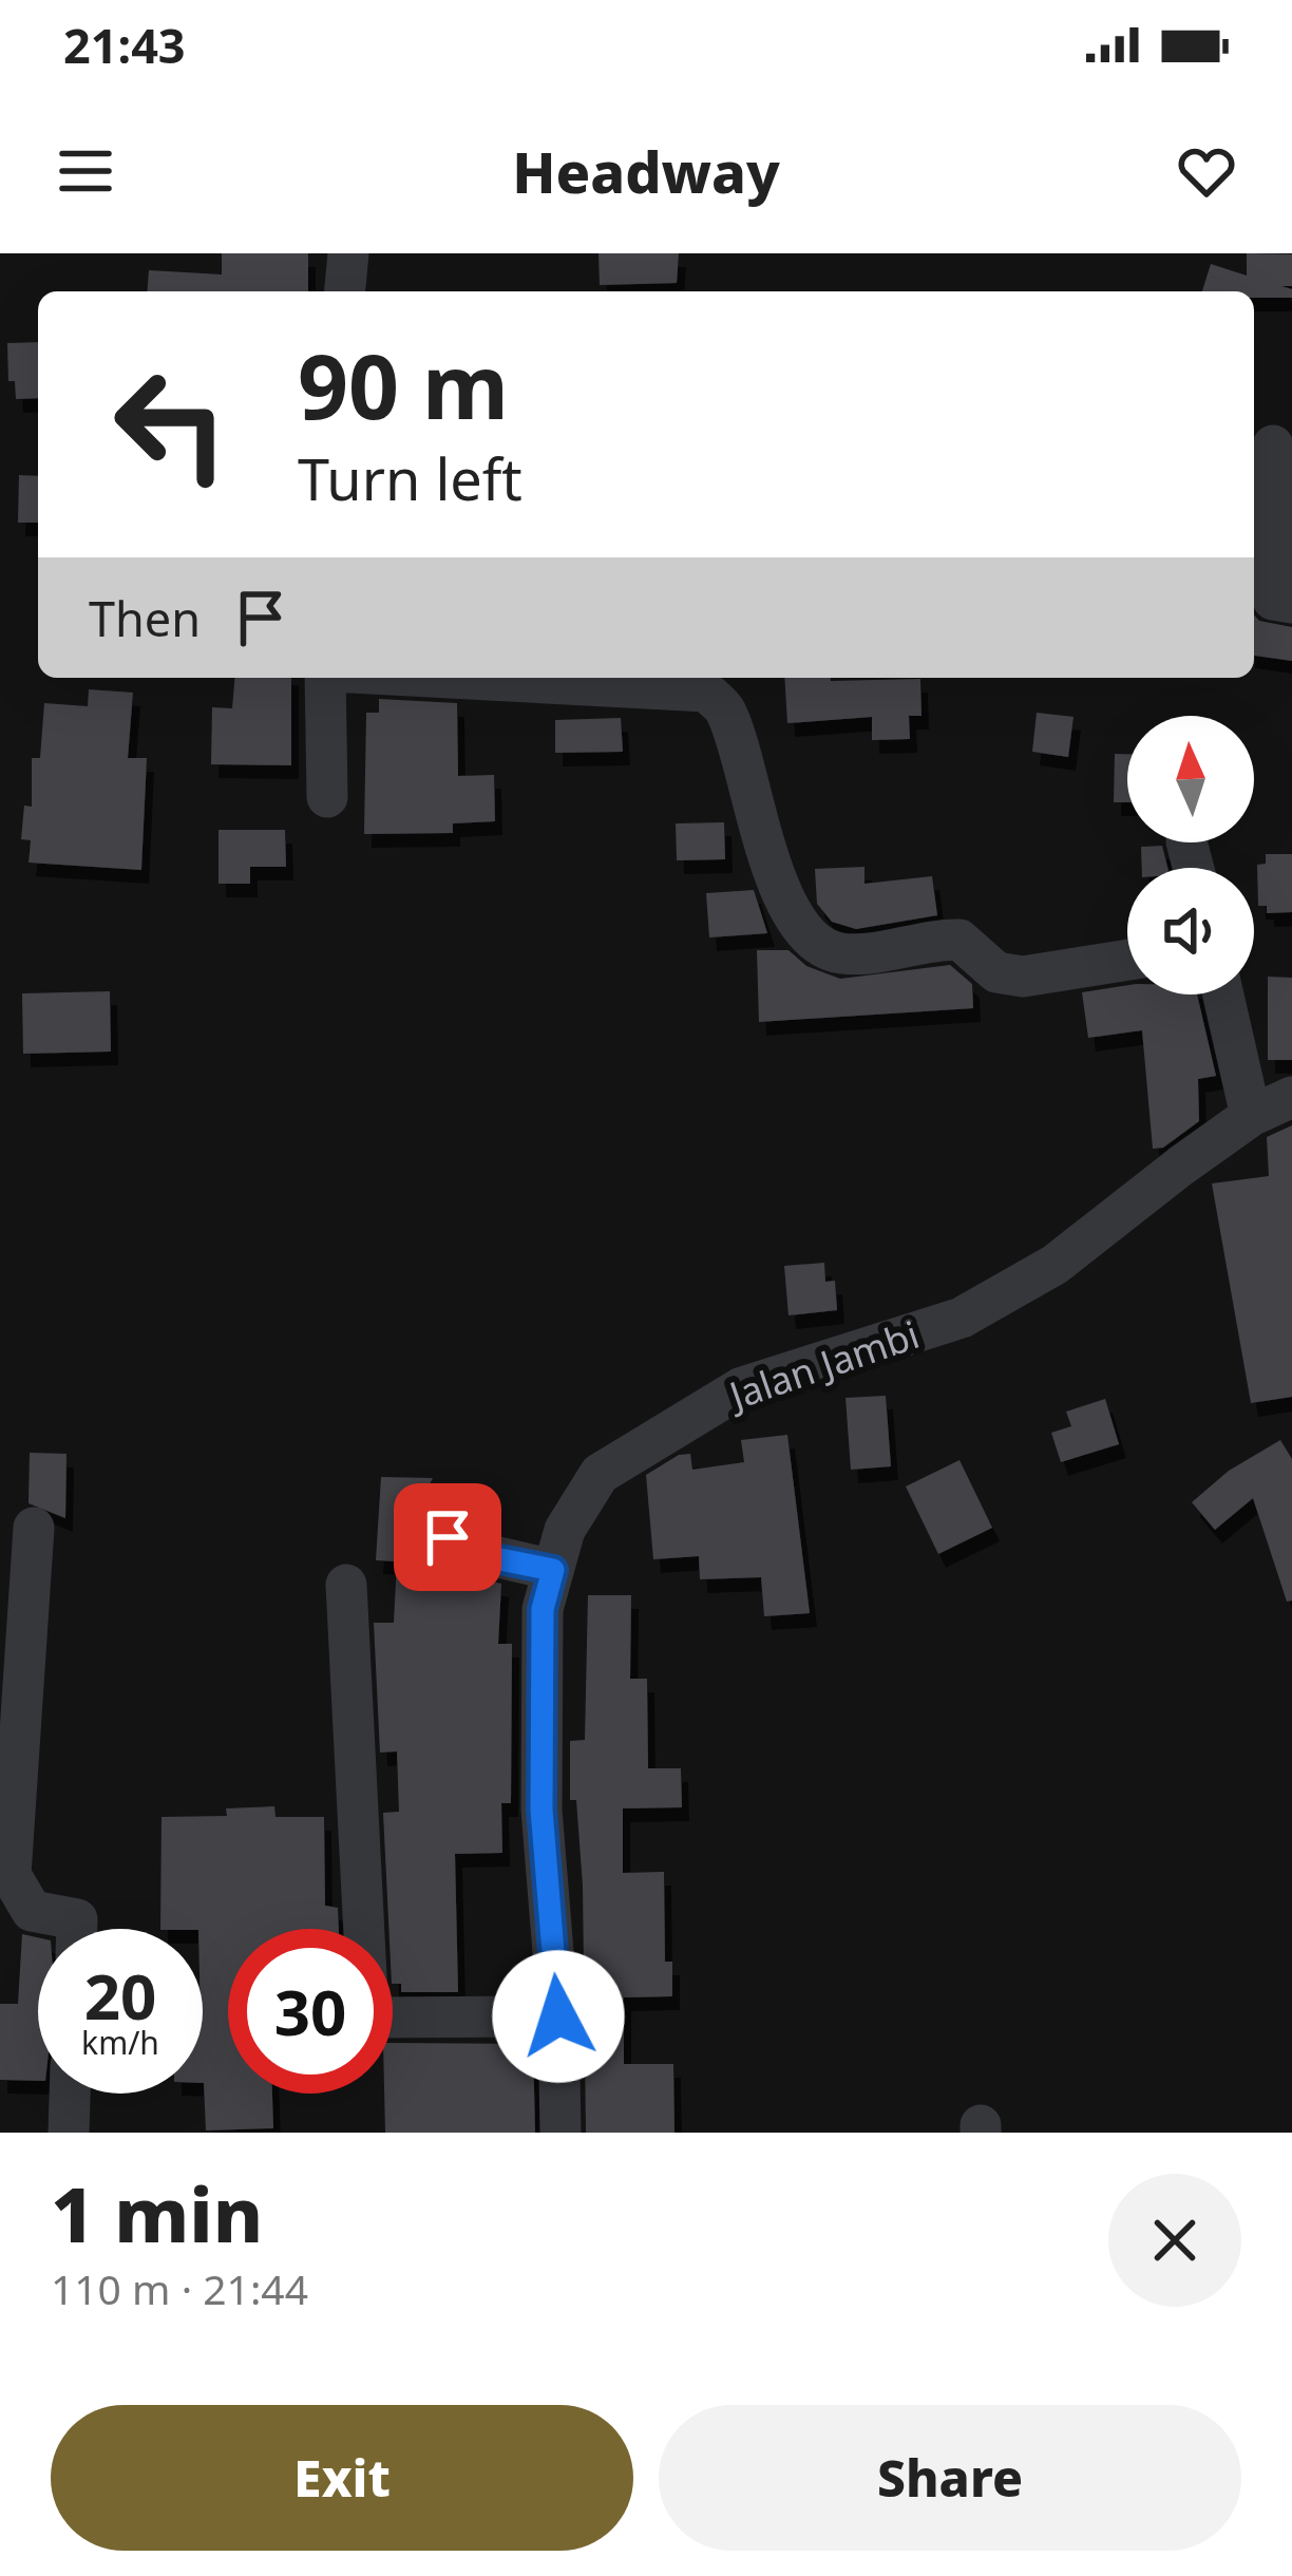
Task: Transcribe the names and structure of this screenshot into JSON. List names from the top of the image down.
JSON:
{
  "streets": {
    "street": ["Jalan Jambi"]
  },
  "north": "top",
  "page": {
    "status": "21:43",
    "header": "Headway",
    "turn": ["90 m", "Turn left"],
    "then": "Then",
    "speed": "20 km/h",
    "limit": "30",
    "heading": ["1 min", "110 m · 21:44"],
    "buttons": ["Exit", "Share"]
  }
}
